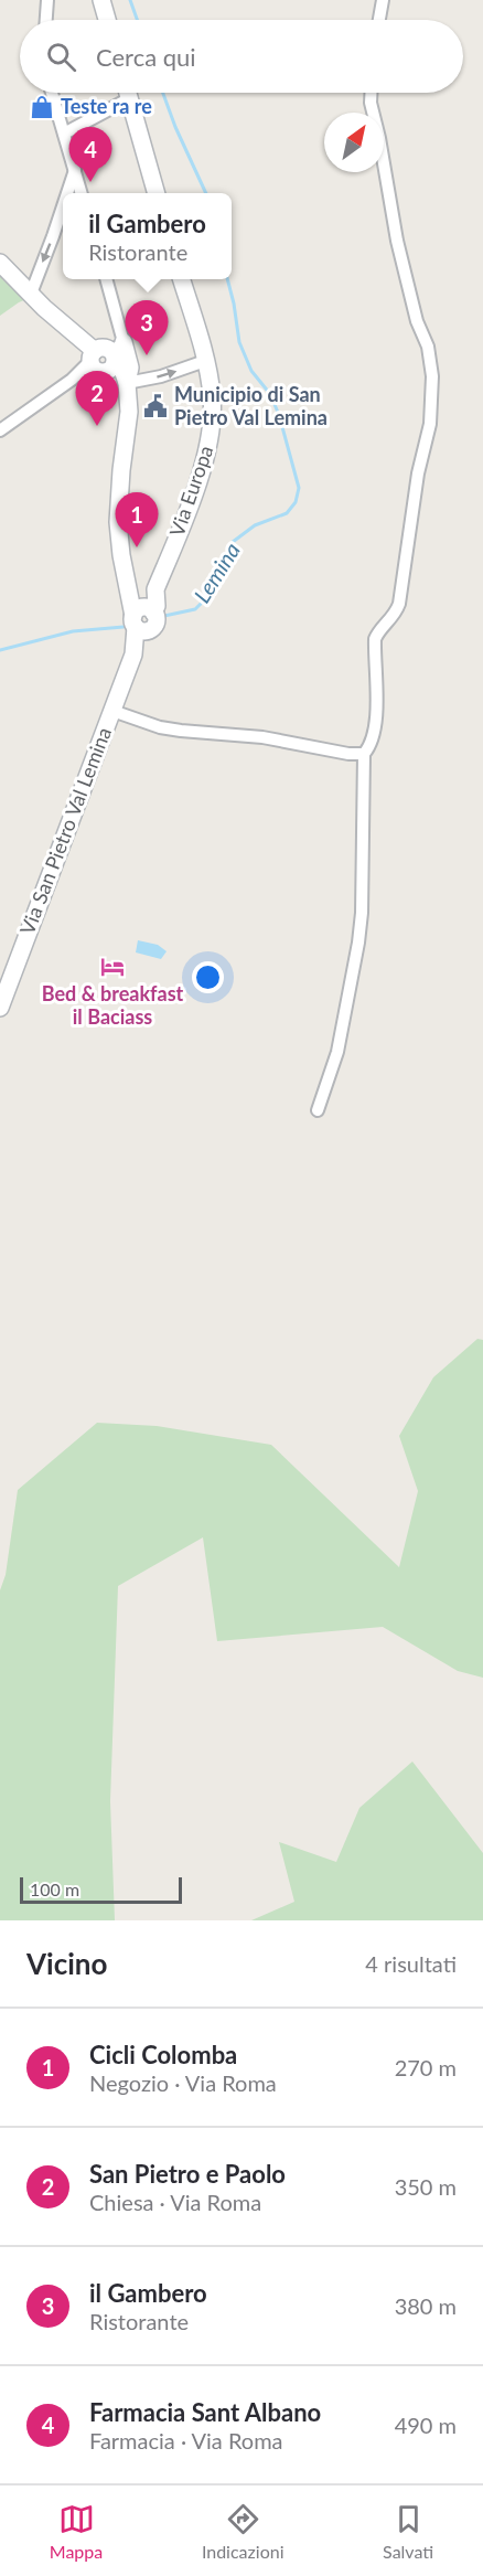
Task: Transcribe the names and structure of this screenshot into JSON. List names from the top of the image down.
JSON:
{
  "streets": {
    "street": ["Via Europa", "Via San Pietro Val Lemina"]
  },
  "crossings": [
    ["Via Europa", "Via San Pietro Val Lemina"]
  ],
  "water": ["Lemina"],
  "places": {
    "shop": ["Teste ra re"],
    "public building": ["Municipio di San Pietro Val Lemina"],
    "hotel": ["Bed & breakfast il Baciass"]
  },
  "scale_bar": "100 m",
  "north": "top right",
  "page": {
    "search": "Cerca qui",
    "pins": [
      "4",
      "3",
      "2",
      "1"
    ],
    "popup": ["il Gambero", "Ristorante"],
    "scale": "100 m",
    "heading": ["Vicino", "4 risultati"],
    "list": [
      {
        "mark": "1",
        "name": "Cicli Colomba",
        "note": "Negozio · Via Roma",
        "value": "270 m"
      },
      {
        "mark": "2",
        "name": "San Pietro e Paolo",
        "note": "Chiesa · Via Roma",
        "value": "350 m"
      },
      {
        "mark": "3",
        "name": "il Gambero",
        "note": "Ristorante",
        "value": "380 m"
      },
      {
        "mark": "4",
        "name": "Farmacia Sant Albano",
        "note": "Farmacia · Via Roma",
        "value": "490 m"
      }
    ],
    "nav": ["Mappa", "Indicazioni", "Salvati"]
  }
}
